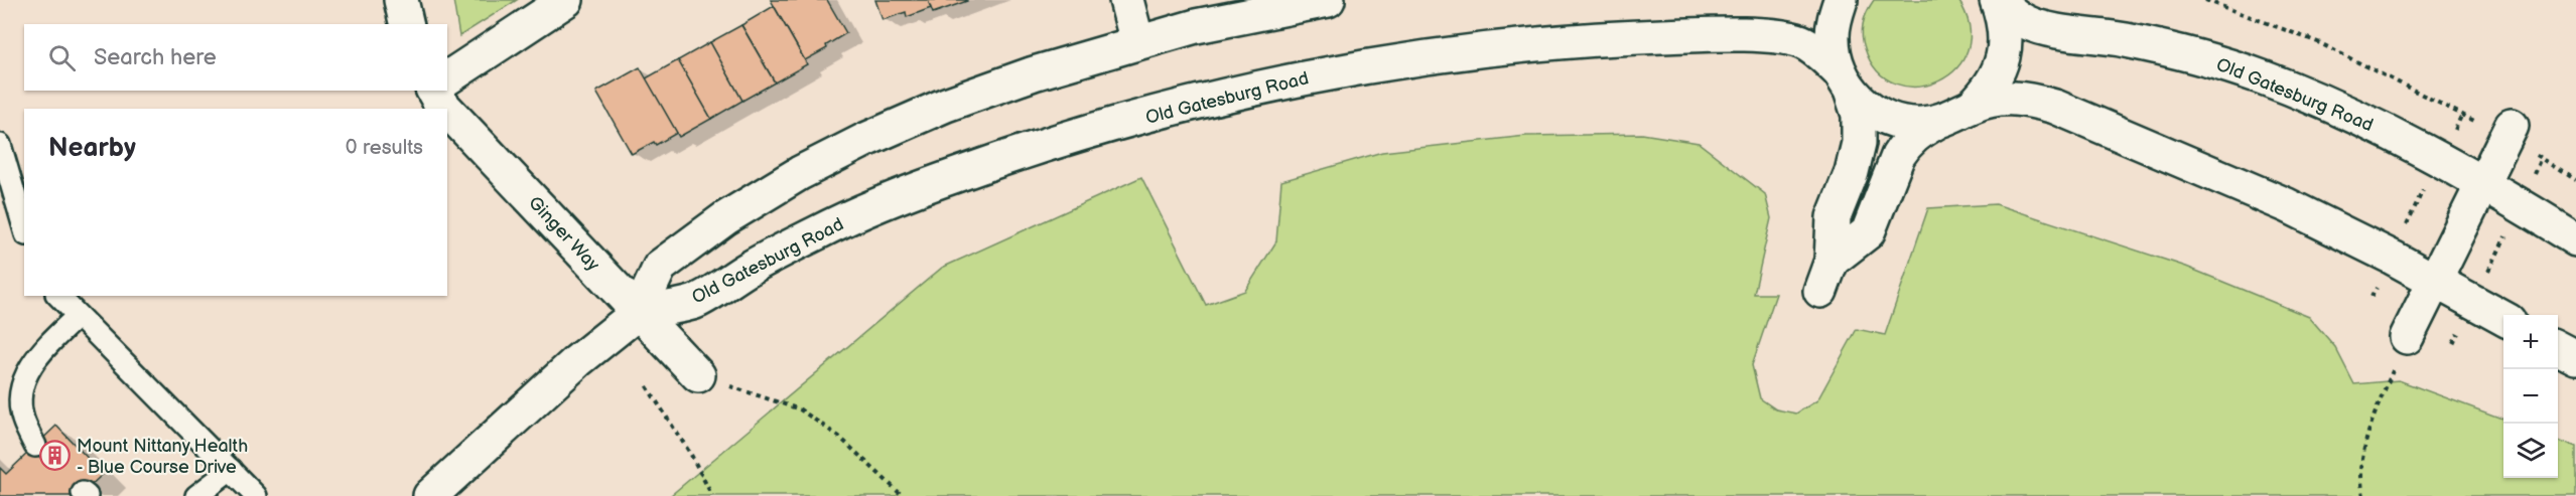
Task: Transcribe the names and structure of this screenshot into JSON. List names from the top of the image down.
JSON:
{
  "streets": {
    "street": ["Old Gatesburg Road", "Ginger Way"]
  },
  "crossings": [
    ["Old Gatesburg Road", "Ginger Way"]
  ],
  "places": {
    "building": ["Mount Nittany Health - Blue Course Drive"]
  },
  "page": {
    "search": "Search here",
    "heading": ["Nearby", "0 results"],
    "map_buttons": ["+", "−"]
  }
}
